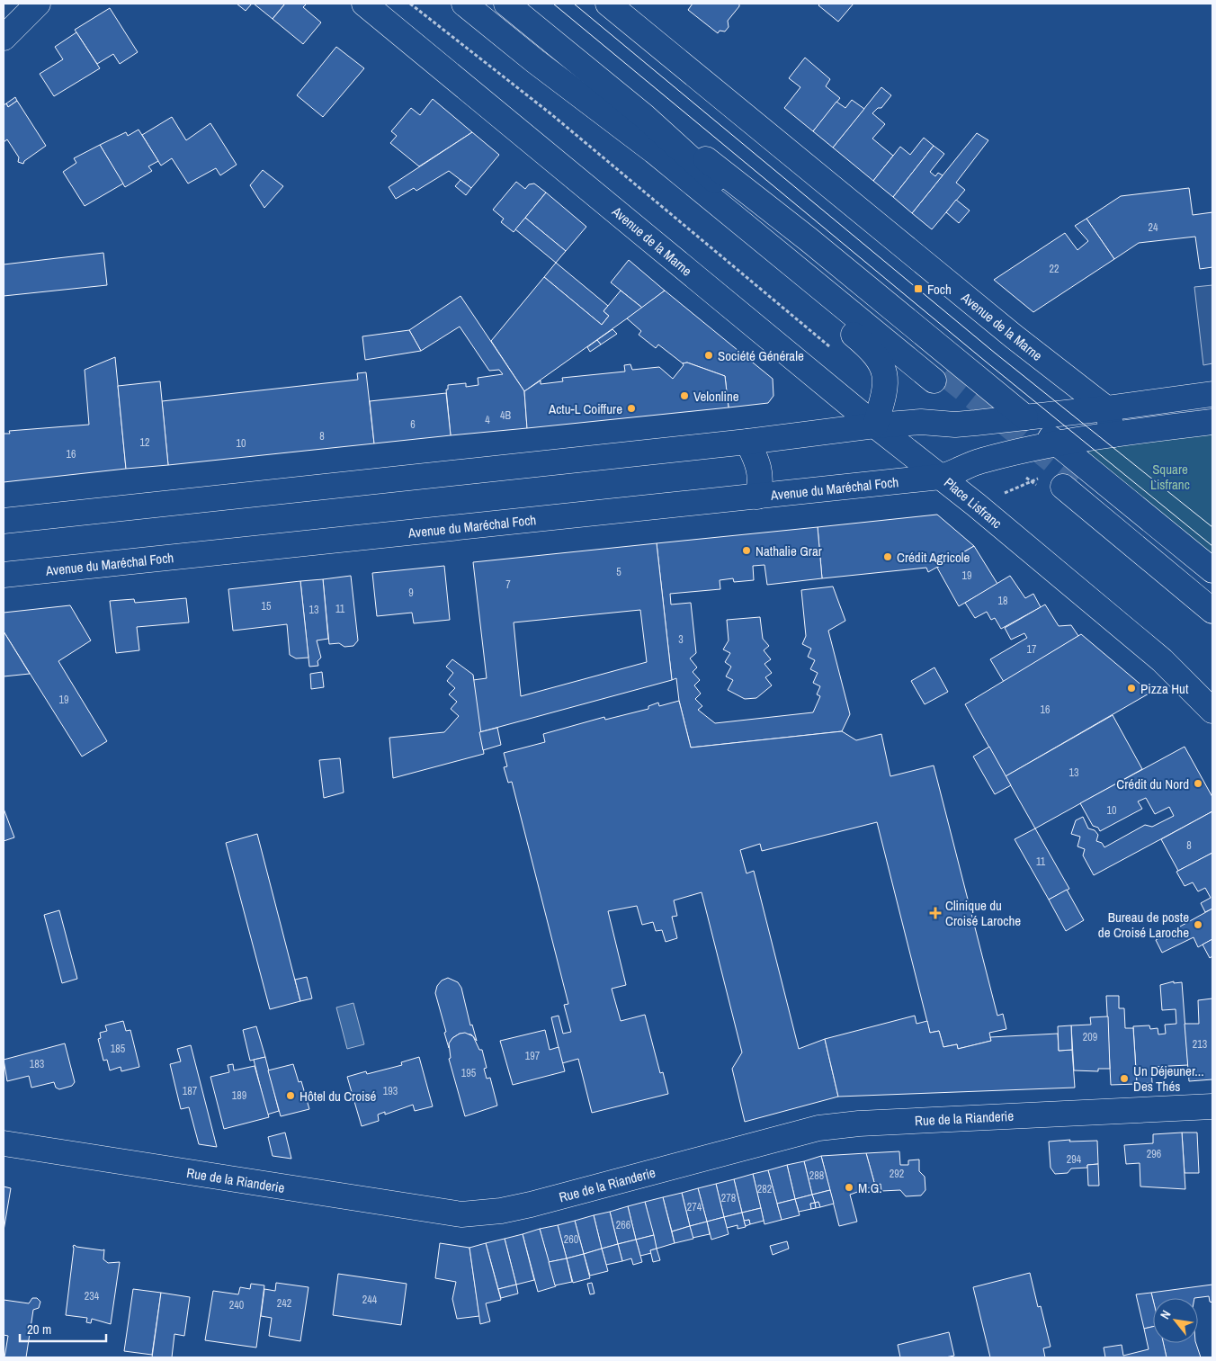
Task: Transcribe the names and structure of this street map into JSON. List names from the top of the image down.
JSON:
{
  "streets": {
    "main road": [
      "Avenue de la Marne",
      "Avenue du Maréchal Foch",
      "Place Lisfranc",
      "Rue de la Rianderie"
    ]
  },
  "crossings": [
    ["Avenue de la Marne", "Avenue du Maréchal Foch"],
    ["Avenue de la Marne", "Place Lisfranc"],
    ["Avenue du Maréchal Foch", "Place Lisfranc"]
  ],
  "parks": ["Square Lisfranc"],
  "places": {
    "transit": ["Foch"],
    "other": [
      "Société Générale",
      "Velonline",
      "Actu-L Coiffure",
      "Nathalie Grar",
      "Crédit Agricole",
      "Pizza Hut",
      "Crédit du Nord",
      "Bureau de poste de Croisé Laroche",
      "Un Déjeuner... Des Thés",
      "Hôtel du Croisé",
      "M.G."
    ],
    "health": ["Clinique du Croisé Laroche"]
  },
  "house_numbers": [
    "24",
    "22",
    "4B",
    "4",
    "6",
    "8",
    "12",
    "10",
    "16",
    "5",
    "19",
    "7",
    "9",
    "18",
    "15",
    "11",
    "13",
    "3",
    "17",
    "19",
    "16",
    "13",
    "10",
    "8",
    "11",
    "209",
    "213",
    "185",
    "197",
    "183",
    "195",
    "187",
    "193",
    "189",
    "296",
    "294",
    "292",
    "288",
    "282",
    "278",
    "274",
    "266",
    "260",
    "234",
    "244",
    "242",
    "240"
  ],
  "scale_bar": "20 m",
  "north": "top left"
}
